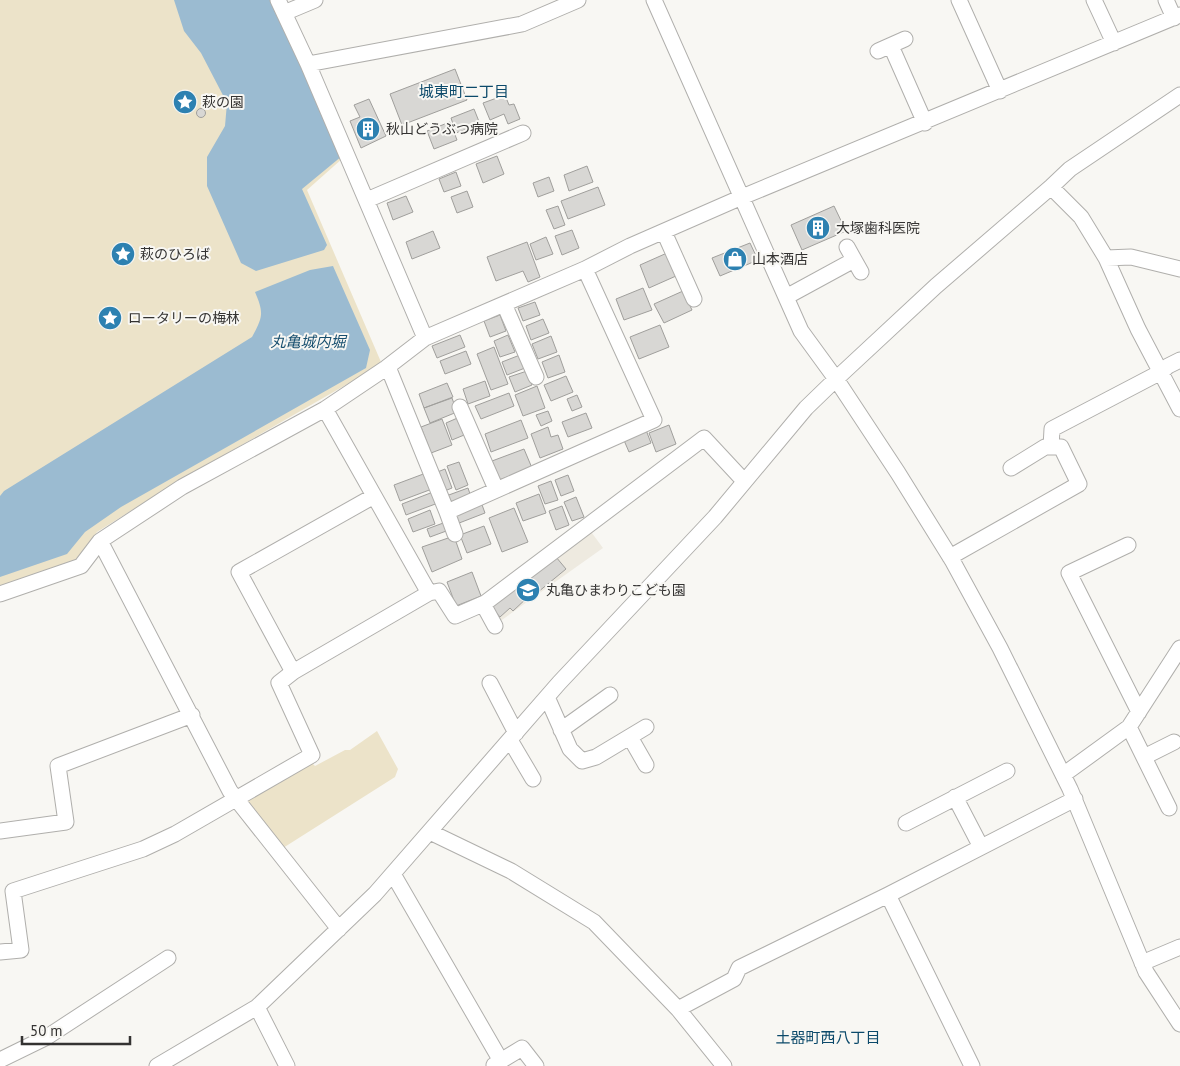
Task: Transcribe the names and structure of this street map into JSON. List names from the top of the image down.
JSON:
{
  "districts": ["城東町二丁目", "土器町西八丁目"],
  "water": ["丸亀城内堀"],
  "places": {
    "place": ["萩の園", "萩のひろば", "ロータリーの梅林"],
    "building": ["秋山どうぶつ病院", "大塚歯科医院"],
    "shop": ["山本酒店"],
    "school or university": ["丸亀ひまわりこども園"]
  },
  "scale_bar": "50 m"
}
